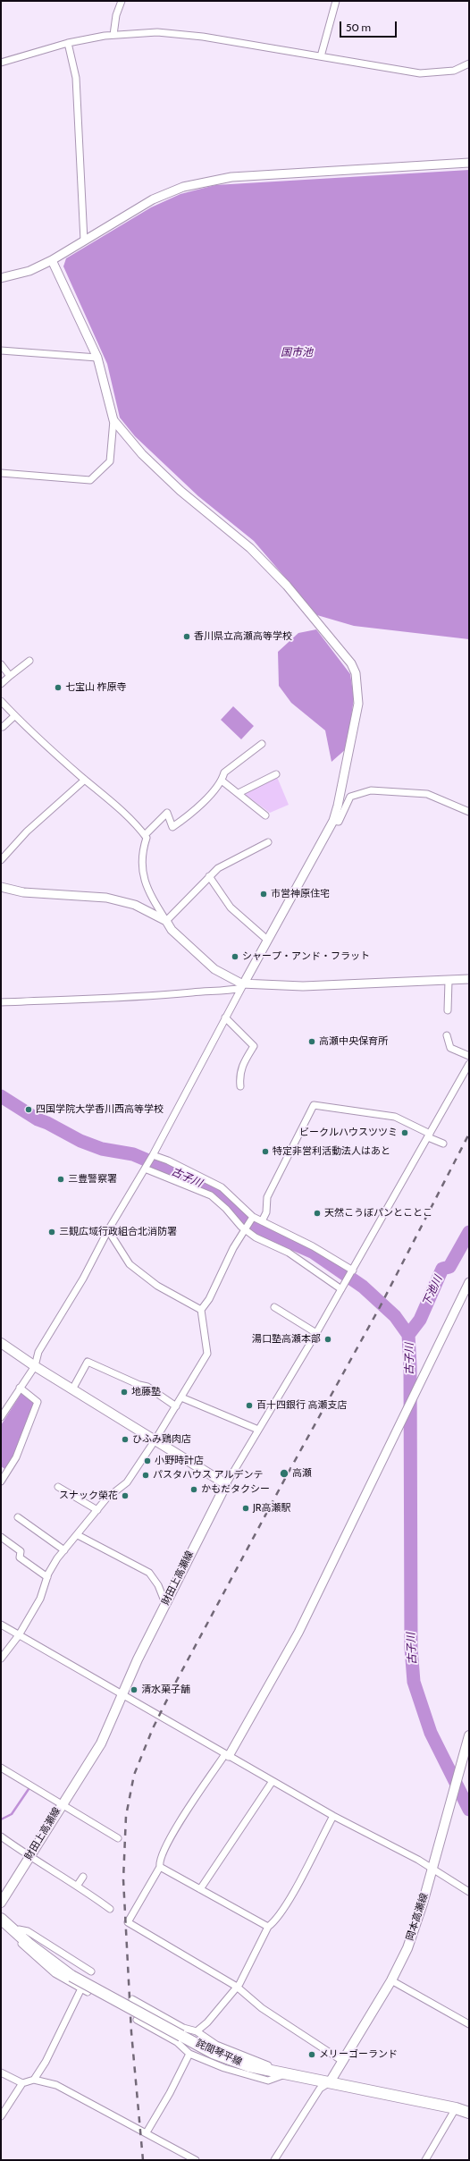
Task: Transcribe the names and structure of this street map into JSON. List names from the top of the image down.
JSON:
{
  "streets": {
    "main road": ["財田上高瀬線", "岡本高瀬線", "詫間琴平線"]
  },
  "crossings": [
    ["岡本高瀬線", "詫間琴平線"]
  ],
  "water": ["国市池", "古子川", "下池川"],
  "places": [
    "香川県立高瀬高等学校",
    "七宝山 柞原寺",
    "市営神原住宅",
    "シャープ・アンド・フラット",
    "高瀬中央保育所",
    "四国学院大学香川西高等学校",
    "ビークルハウスツツミ",
    "特定非営利活動法人はあと",
    "三豊警察署",
    "天然こうぼパンとことこ",
    "三観広域行政組合北消防署",
    "湯口塾高瀬本部",
    "地藤塾",
    "百十四銀行 高瀬支店",
    "ひふみ鶏肉店",
    "小野時計店",
    "高瀬",
    "パスタハウス アルデンテ",
    "かもだタクシー",
    "スナック榮花",
    "JR高瀬駅",
    "清水菓子舗",
    "メリーゴーランド"
  ],
  "scale_bar": "50 m"
}
